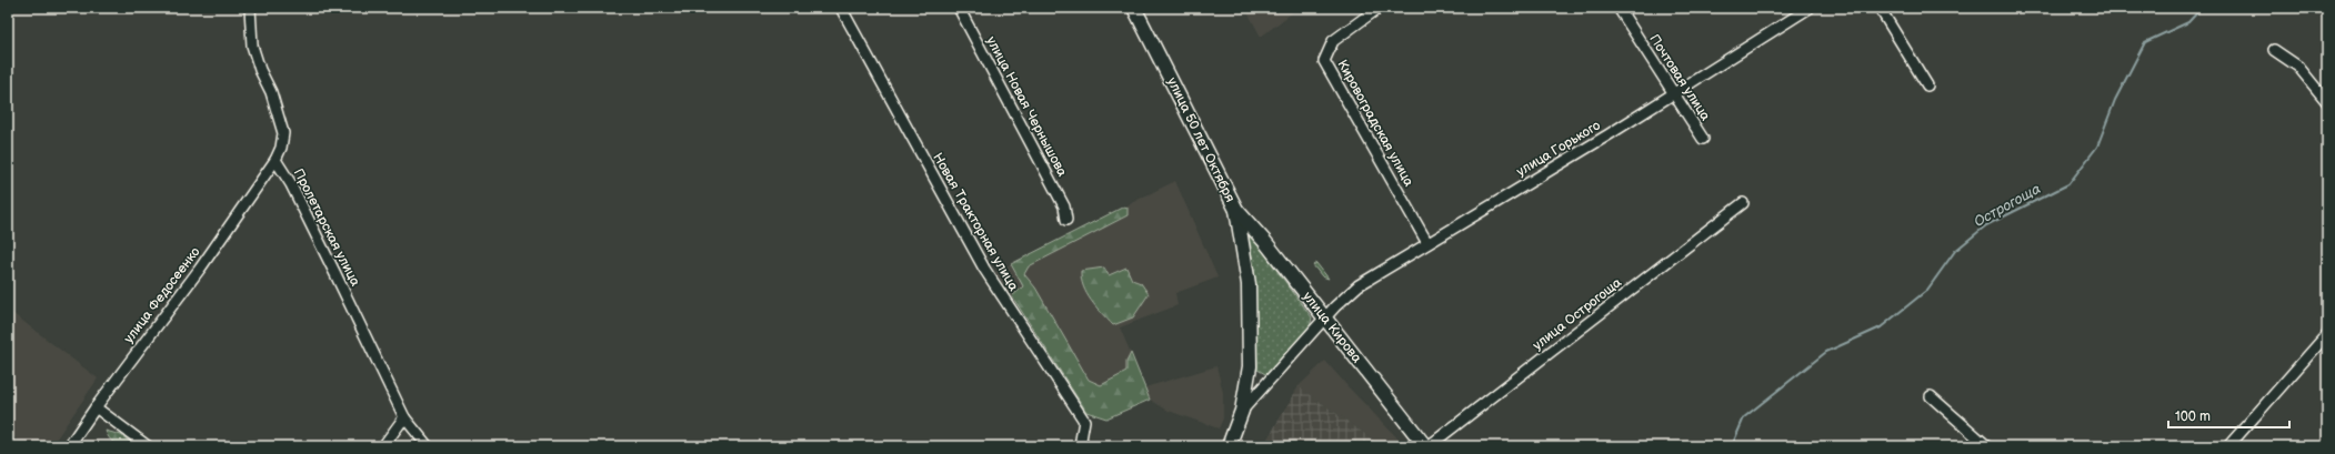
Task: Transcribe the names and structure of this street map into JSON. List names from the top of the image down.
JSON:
{
  "streets": {
    "main road": ["улица 50 лет Октября", "улица Кирова"],
    "street": [
      "Почтовая улица",
      "улица Новая Чернышова",
      "Кировоградская улица",
      "улица Горького",
      "Новая Тракторная улица",
      "Пролетарская улица",
      "улица Федосеенко",
      "улица Острогоща"
    ]
  },
  "crossings": [
    ["Почтовая улица", "улица Горького"],
    ["Кировоградская улица", "улица Горького"],
    ["улица 50 лет Октября", "улица Горького"],
    ["улица 50 лет Октября", "улица Кирова"],
    ["улица Горького", "улица Кирова"],
    ["Пролетарская улица", "улица Федосеенко"],
    ["улица Острогоща", "улица Кирова"]
  ],
  "water": ["Острогоща"],
  "scale_bar": "100 m"
}
